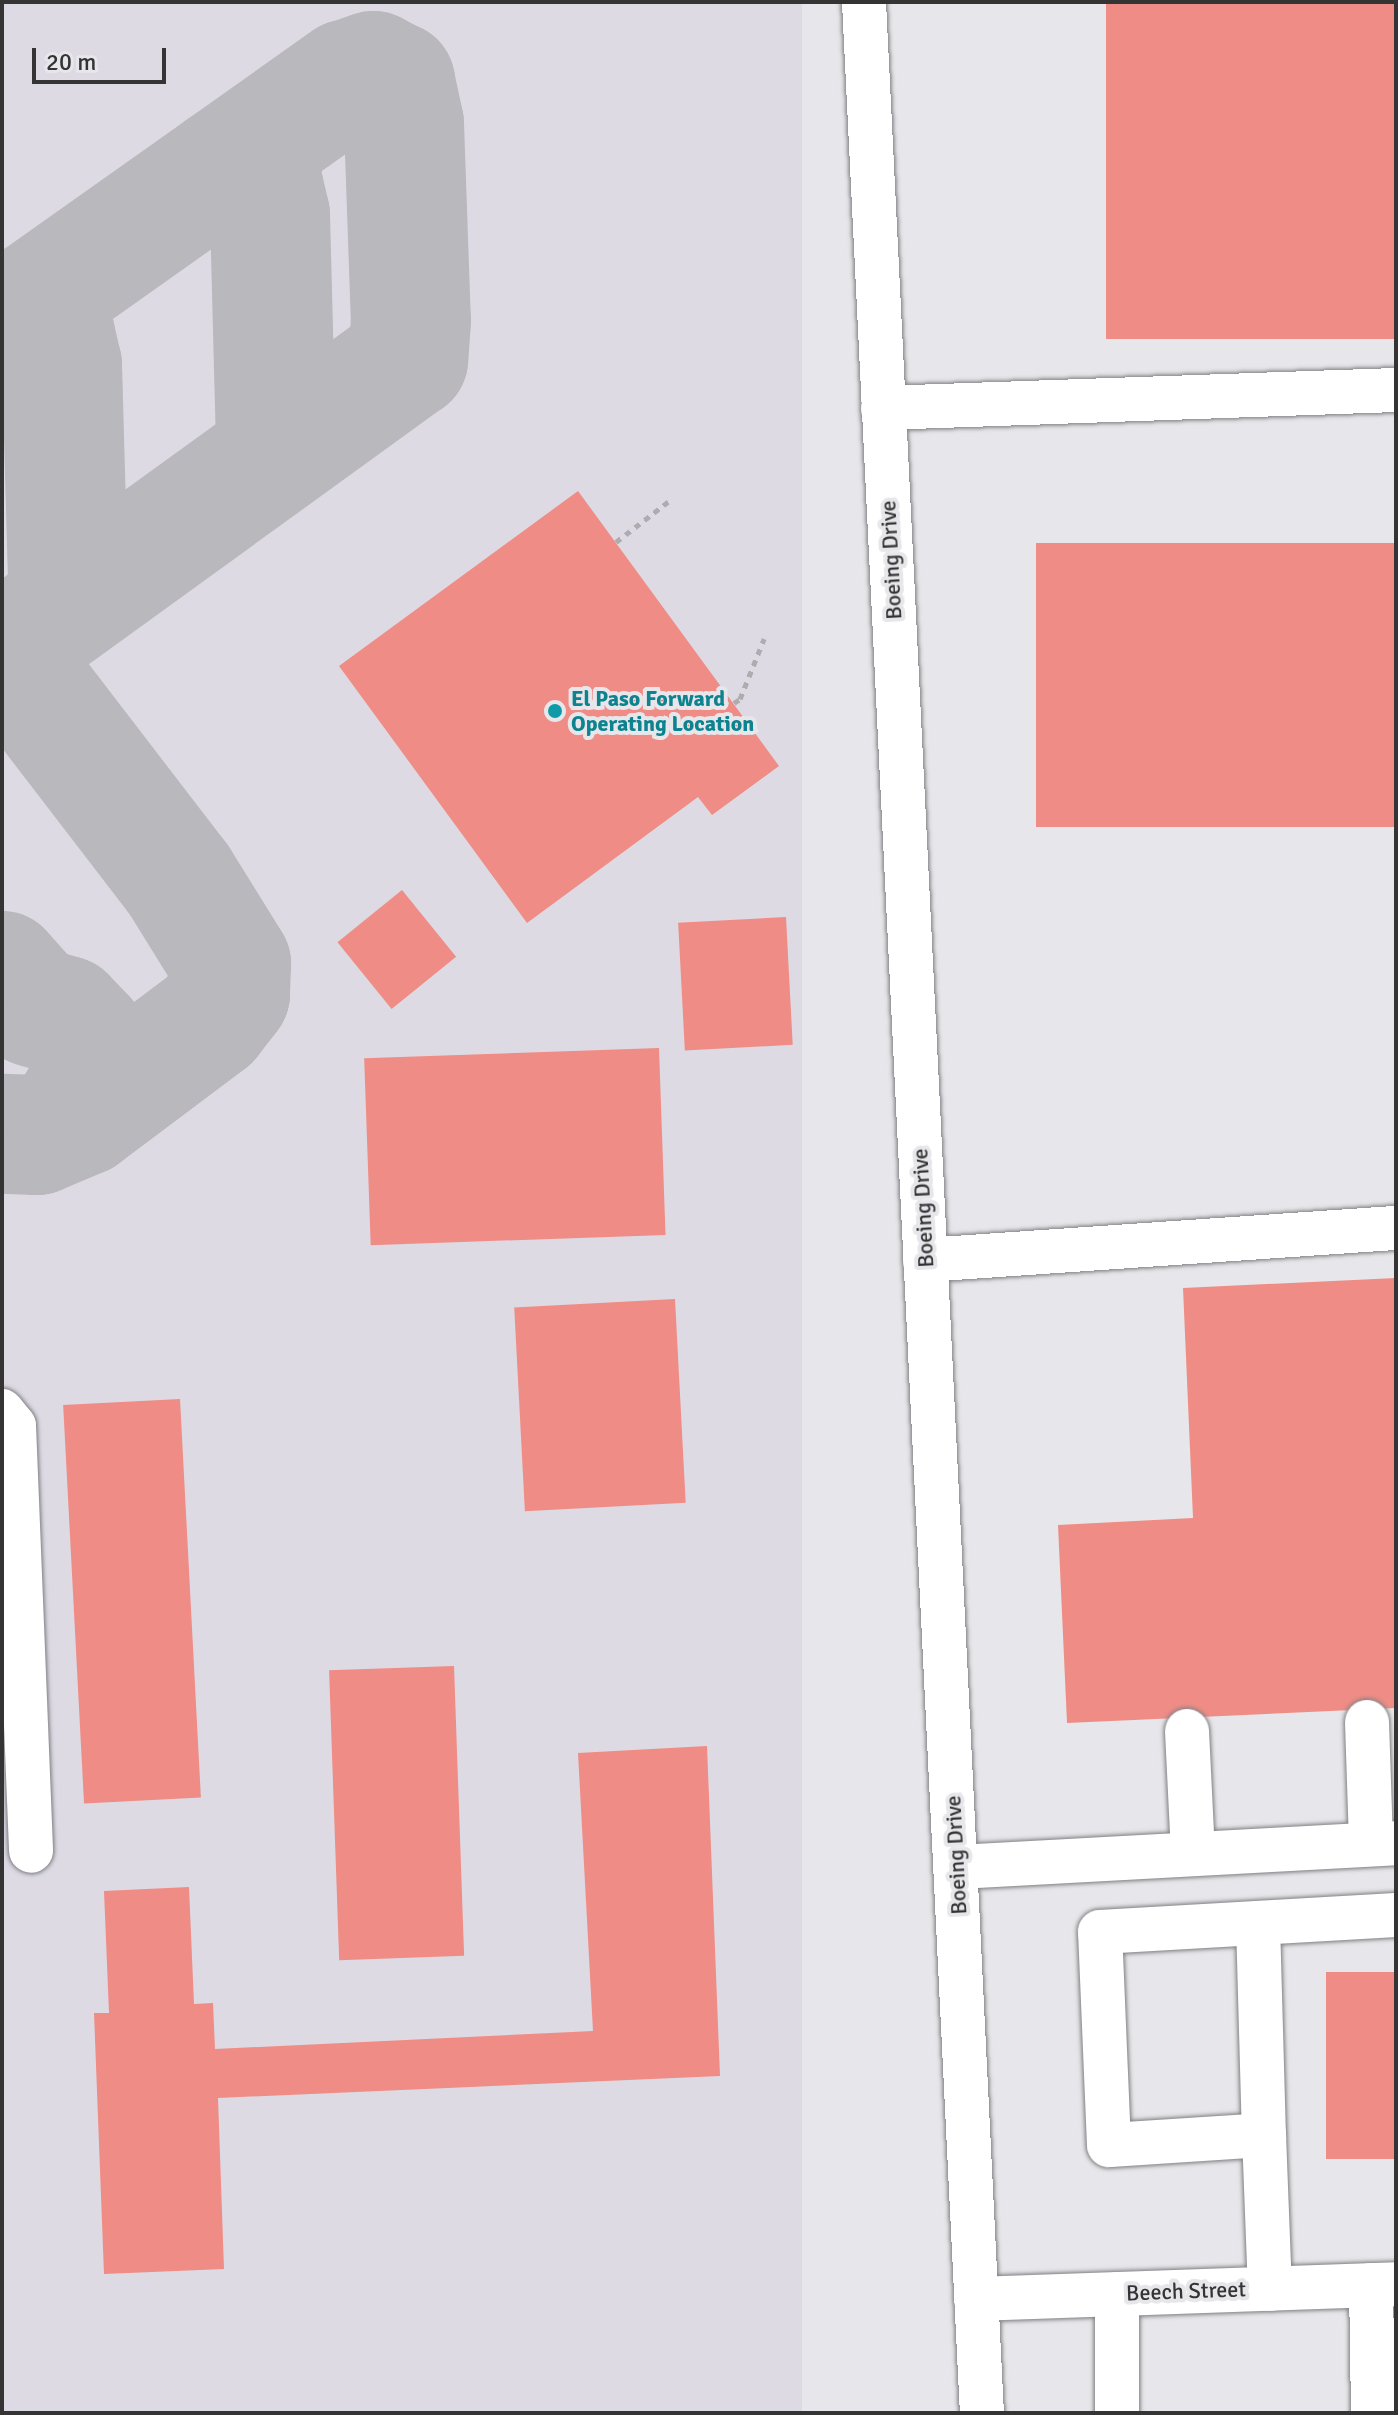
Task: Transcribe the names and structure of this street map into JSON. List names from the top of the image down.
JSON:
{
  "streets": {
    "street": ["Boeing Drive", "Beech Street"]
  },
  "crossings": [
    ["Boeing Drive", "Beech Street"]
  ],
  "places": ["El Paso Forward Operating Location"],
  "scale_bar": "20 m"
}
